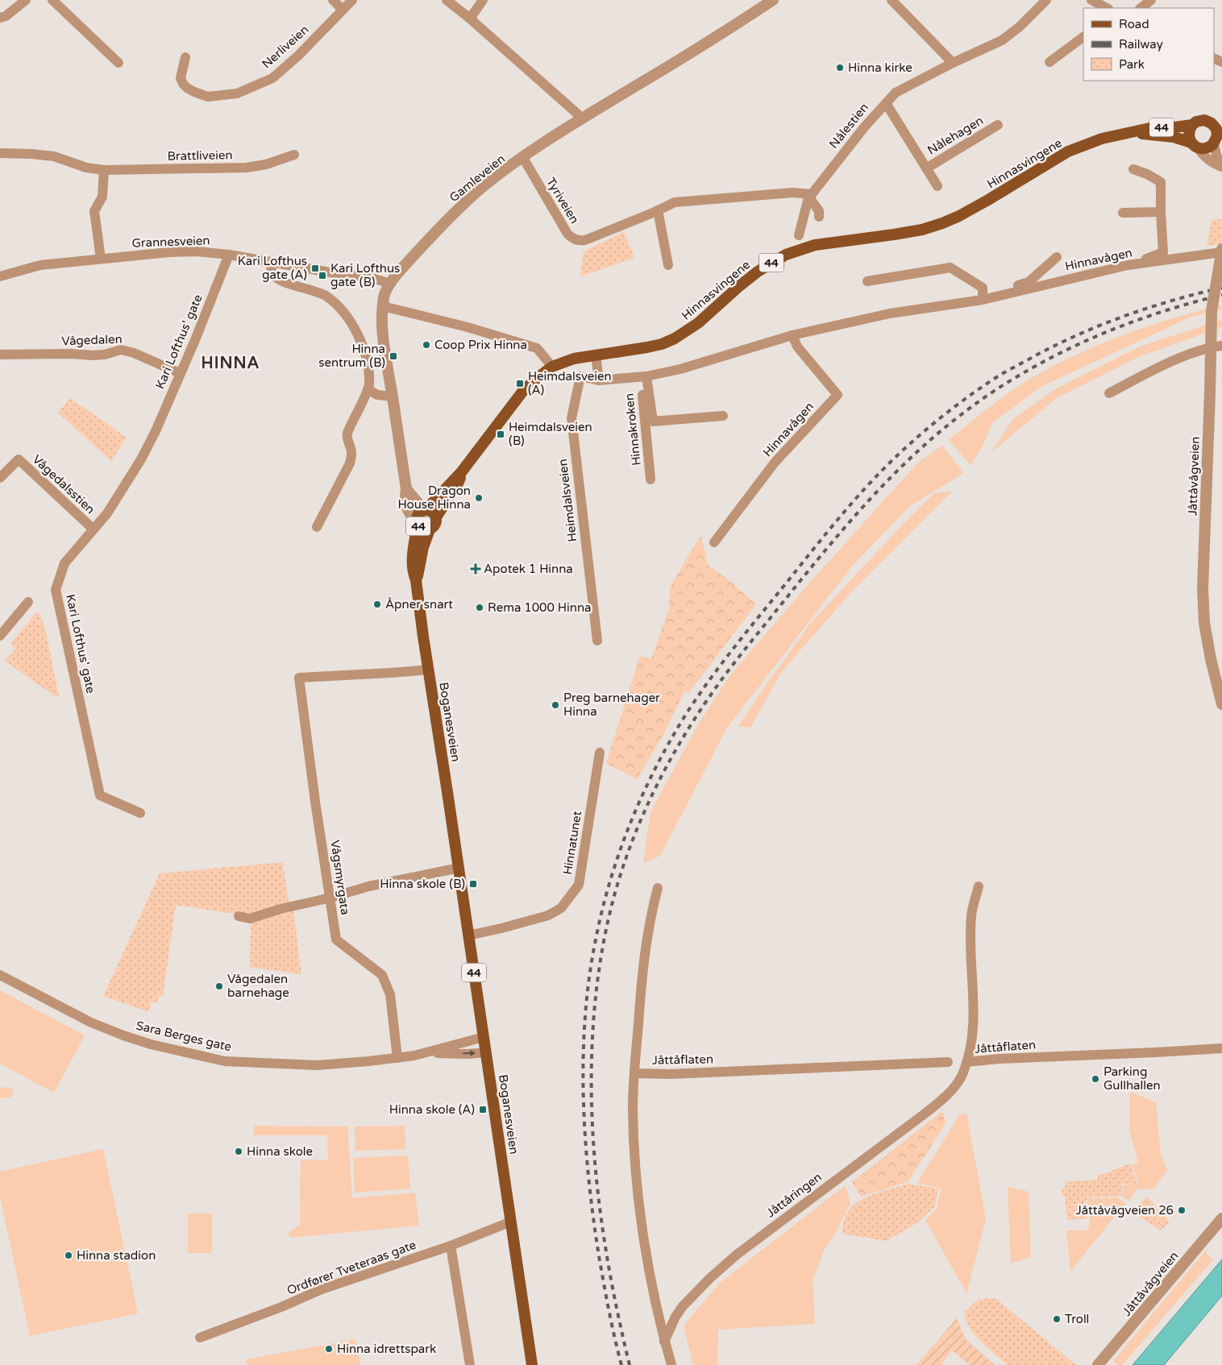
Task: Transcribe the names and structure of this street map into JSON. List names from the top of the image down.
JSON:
{
  "streets": {
    "main road": ["44", "Hinnasvingene", "Boganesveien"],
    "street": [
      "Nerliveien",
      "Nålestien",
      "Nålehagen",
      "Brattliveien",
      "Gamleveien",
      "Tyriveien",
      "Grannesveien",
      "Hinnavågen",
      "Vågedalen",
      "Kari Lofthus' gate",
      "Hinnakroken",
      "Jåttåvågveien",
      "Vågedalsstien",
      "Heimdalsveien",
      "Hinnatunet",
      "Vågsmyrgata",
      "Sara Berges gate",
      "Jåttåflaten",
      "Jåttåringen",
      "Ordfører Tveteraas gate"
    ]
  },
  "crossings": [
    ["Nålestien", "Nålehagen"],
    ["Nålestien", "Tyriveien"],
    ["44", "Hinnasvingene"],
    ["44", "Gamleveien"],
    ["44", "Boganesveien"],
    ["Hinnasvingene", "Gamleveien"],
    ["Hinnasvingene", "Boganesveien"],
    ["Gamleveien", "Tyriveien"],
    ["Gamleveien", "Grannesveien"],
    ["Gamleveien", "Boganesveien"],
    ["Grannesveien", "Kari Lofthus' gate"],
    ["Hinnavågen", "Hinnakroken"],
    ["Hinnavågen", "Jåttåvågveien"],
    ["Hinnavågen", "Heimdalsveien"],
    ["Vågedalen", "Kari Lofthus' gate"],
    ["Kari Lofthus' gate", "Vågedalsstien"],
    ["Boganesveien", "Hinnatunet"],
    ["Boganesveien", "Vågsmyrgata"],
    ["Boganesveien", "Sara Berges gate"],
    ["Boganesveien", "Ordfører Tveteraas gate"],
    ["Vågsmyrgata", "Sara Berges gate"],
    ["Jåttåflaten", "Jåttåringen"]
  ],
  "districts": ["HINNA"],
  "places": {
    "other": [
      "Hinna kirke",
      "Coop Prix Hinna",
      "Dragon House Hinna",
      "Åpner snart",
      "Rema 1000 Hinna",
      "Preg barnehager Hinna",
      "Vågedalen barnehage",
      "Parking Gullhallen",
      "Hinna skole",
      "Jåttåvågveien 26",
      "Hinna stadion",
      "Troll",
      "Hinna idrettspark"
    ],
    "transit": [
      "Kari Lofthus gate (A)",
      "Kari Lofthus gate (B)",
      "Hinna sentrum (B)",
      "Heimdalsveien (A)",
      "Heimdalsveien (B)",
      "Hinna skole (B)",
      "Hinna skole (A)"
    ],
    "health": ["Apotek 1 Hinna"]
  },
  "legend": ["Road", "Railway", "Park"]
}
